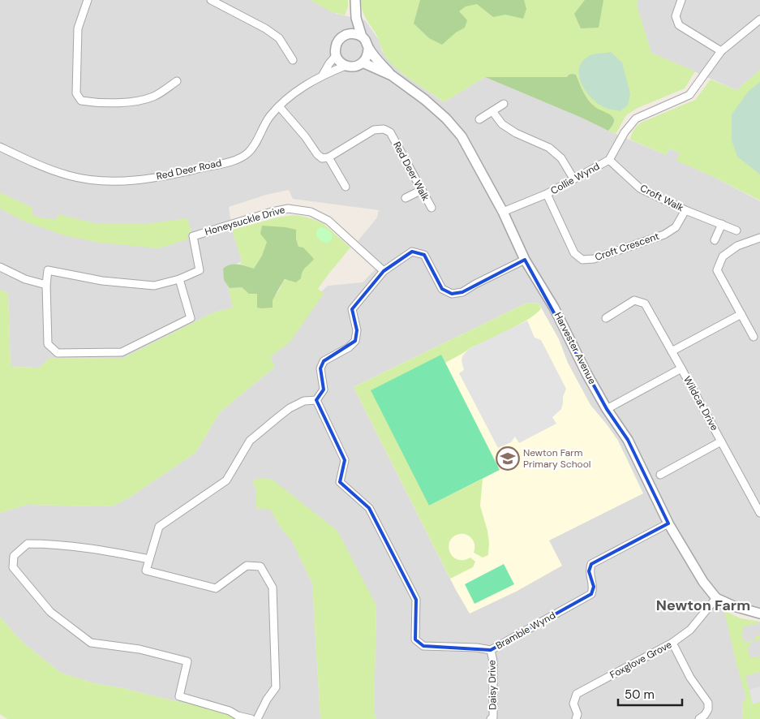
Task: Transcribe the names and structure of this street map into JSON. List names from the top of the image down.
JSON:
{
  "streets": {
    "street": [
      "Red Deer Road",
      "Red Deer Walk",
      "Collie Wynd",
      "Croft Walk",
      "Honeysuckle Drive",
      "Croft Crescent",
      "Harvester Avenue",
      "Wildcat Drive",
      "Bramble Wynd",
      "Foxglove Grove",
      "Daisy Drive"
    ]
  },
  "crossings": [
    ["Red Deer Road", "Harvester Avenue"],
    ["Collie Wynd", "Croft Walk"],
    ["Collie Wynd", "Croft Crescent"],
    ["Collie Wynd", "Harvester Avenue"],
    ["Croft Walk", "Croft Crescent"],
    ["Harvester Avenue", "Wildcat Drive"],
    ["Harvester Avenue", "Bramble Wynd"],
    ["Harvester Avenue", "Foxglove Grove"],
    ["Bramble Wynd", "Daisy Drive"]
  ],
  "districts": ["Newton Farm"],
  "places": {
    "school or university": ["Newton Farm Primary School"]
  },
  "scale_bar": "50 m"
}
